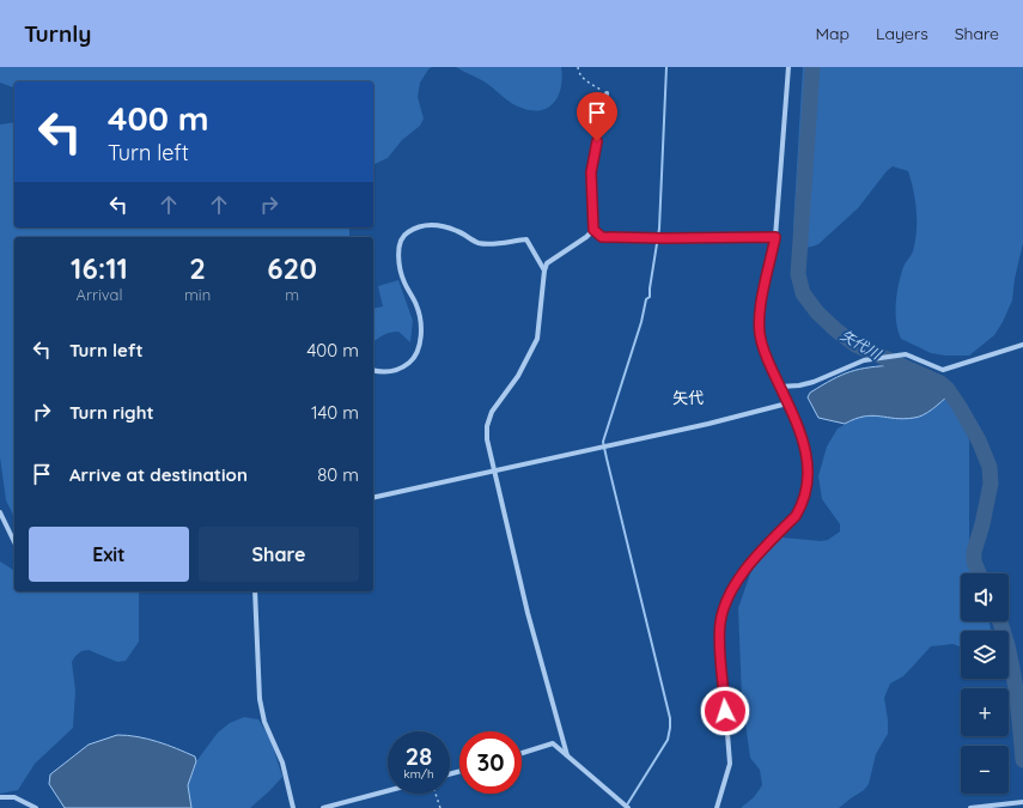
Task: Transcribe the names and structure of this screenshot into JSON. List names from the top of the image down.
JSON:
{
  "districts": ["矢代"],
  "water": ["矢代川"],
  "page": {
    "header": "Turnly",
    "nav": ["Map", "Layers", "Share"],
    "turn": ["400 m", "Turn left"],
    "eta": [
      "16:11",
      "Arrival",
      "2",
      "min",
      "620",
      "m"
    ],
    "list": [
      {
        "name": "Turn left",
        "value": "400 m"
      },
      {
        "name": "Turn right",
        "value": "140 m"
      },
      {
        "name": "Arrive at destination",
        "value": "80 m"
      }
    ],
    "buttons": ["Exit", "Share"],
    "map_buttons": ["+", "−"],
    "speed": "28 km/h",
    "limit": "30"
  }
}
